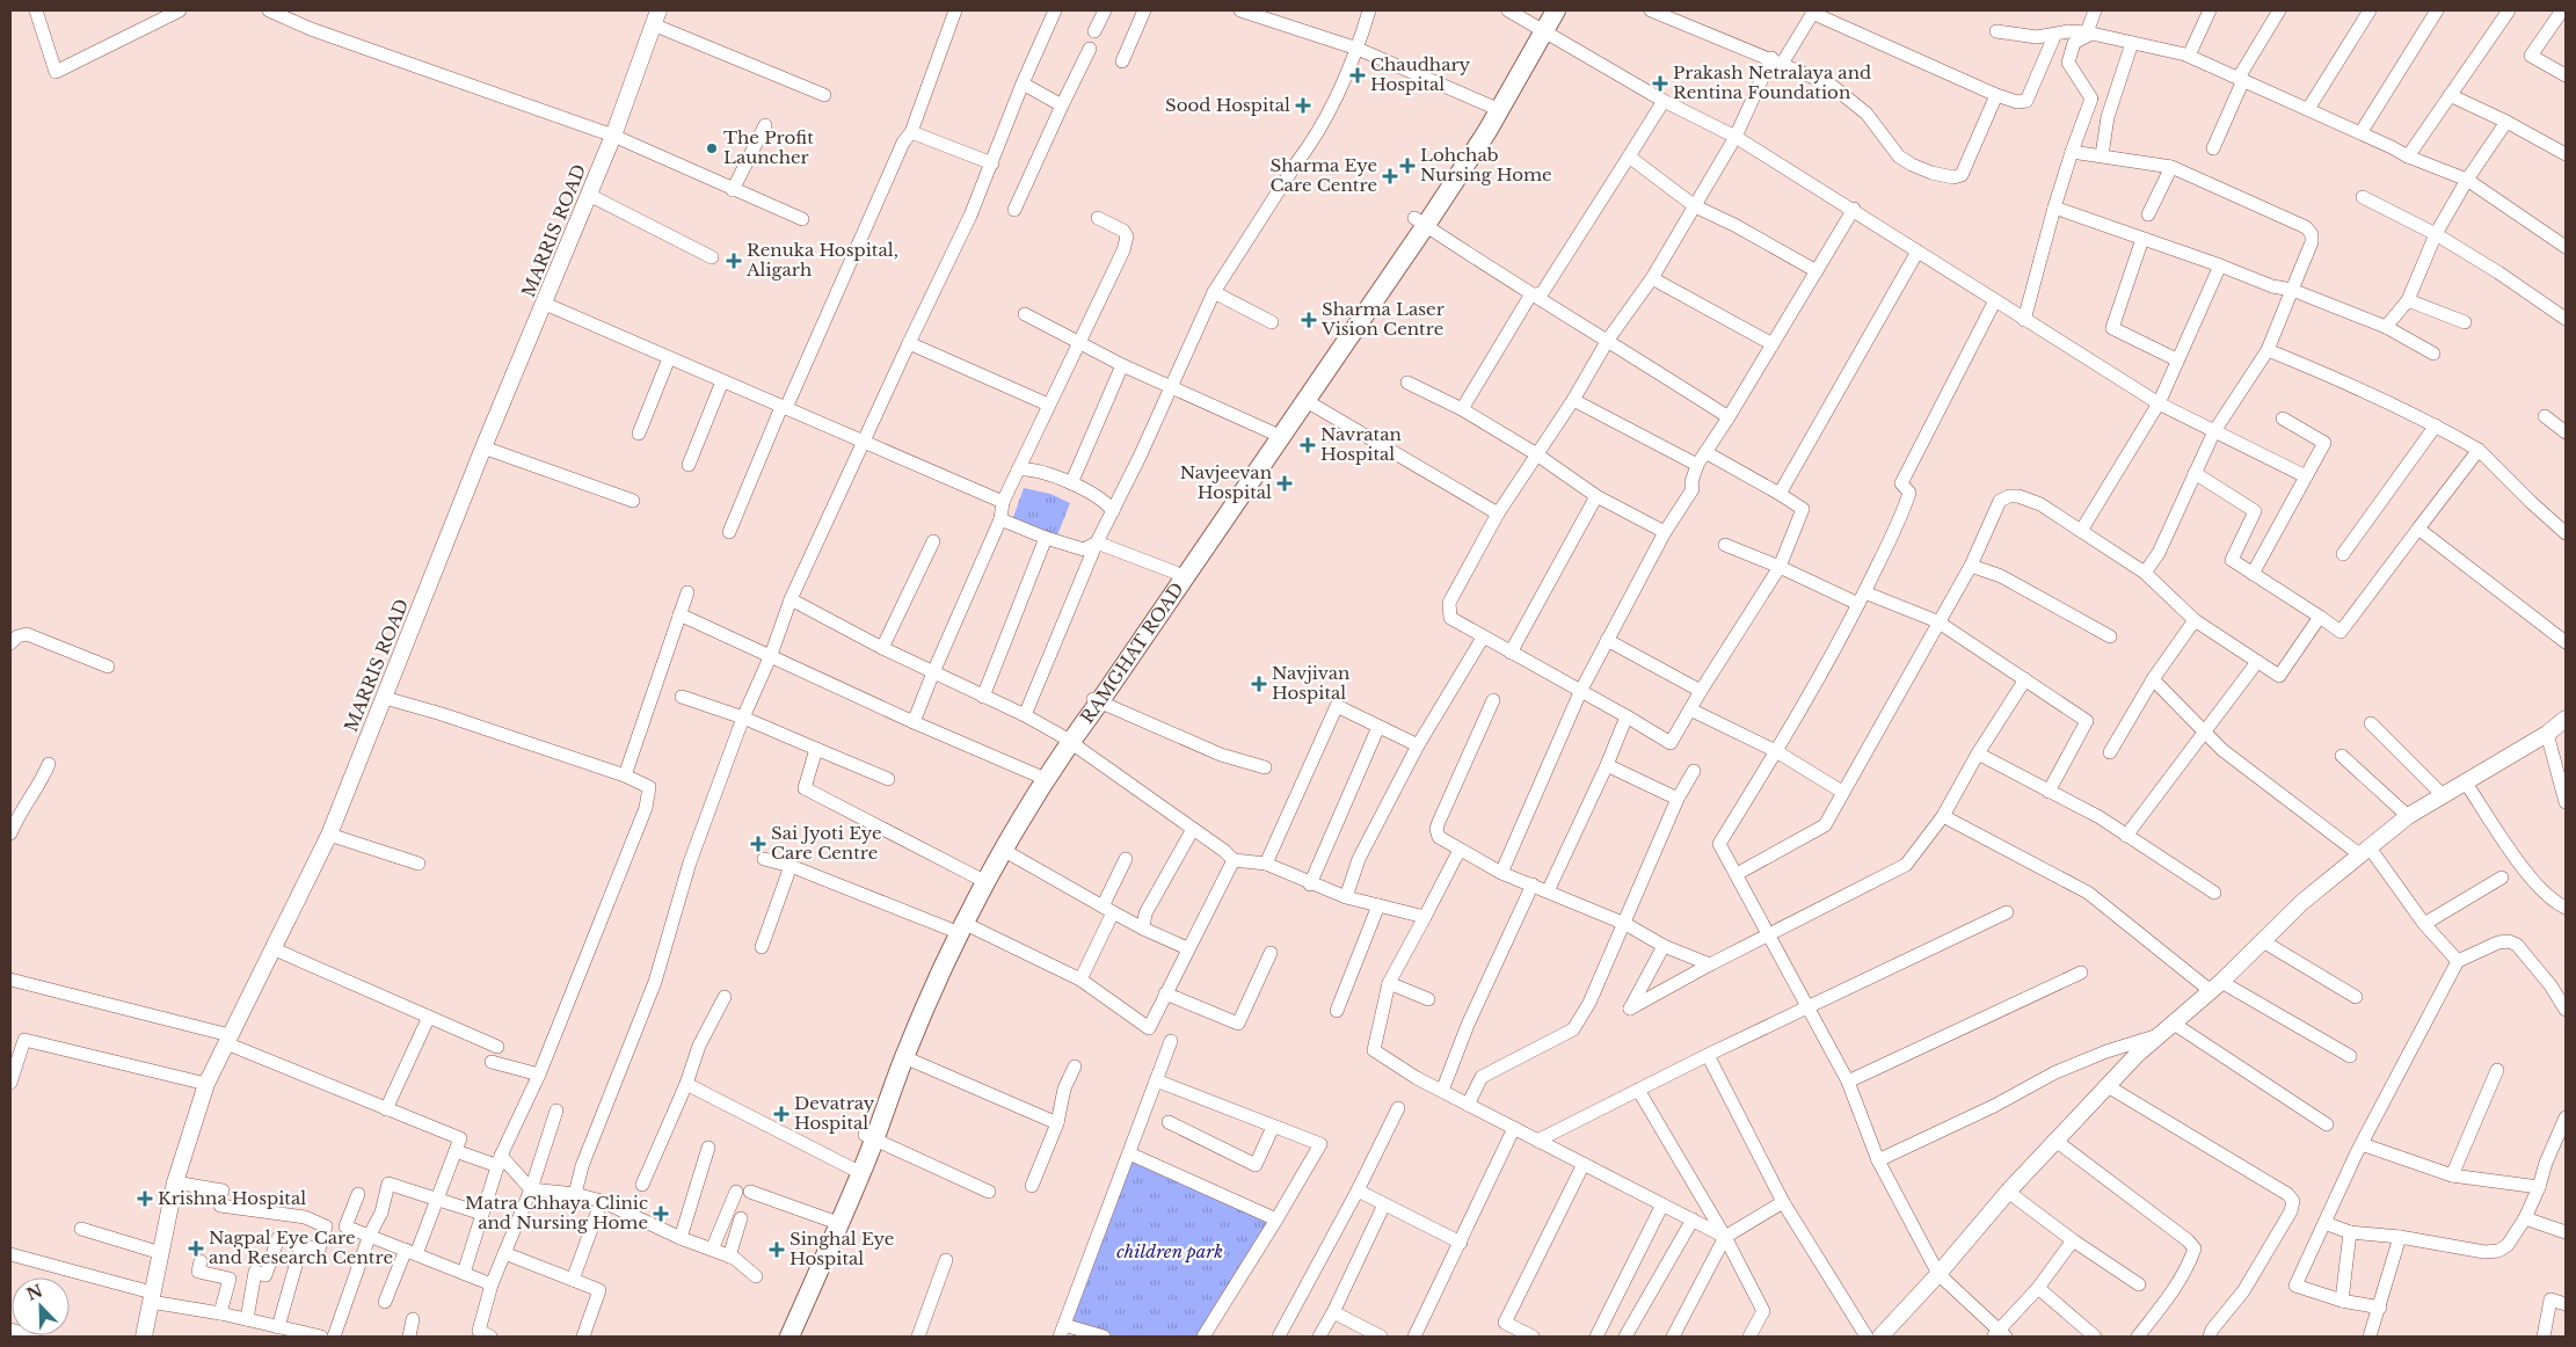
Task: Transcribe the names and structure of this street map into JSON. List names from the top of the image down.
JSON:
{
  "streets": {
    "main road": ["RAMGHAT ROAD"],
    "street": ["MARRIS ROAD"]
  },
  "parks": ["children park"],
  "places": {
    "health": [
      "Chaudhary Hospital",
      "Prakash Netralaya and Rentina Foundation",
      "Sood Hospital",
      "Lohchab Nursing Home",
      "Sharma Eye Care Centre",
      "Renuka Hospital, Aligarh",
      "Sharma Laser Vision Centre",
      "Navratan Hospital",
      "Navjeevan Hospital",
      "Navjivan Hospital",
      "Sai Jyoti Eye Care Centre",
      "Devatray Hospital",
      "Krishna Hospital",
      "Matra Chhaya Clinic and Nursing Home",
      "Nagpal Eye Care and Research Centre",
      "Singhal Eye Hospital"
    ],
    "other": ["The Profit Launcher"]
  },
  "north": "top left"
}
